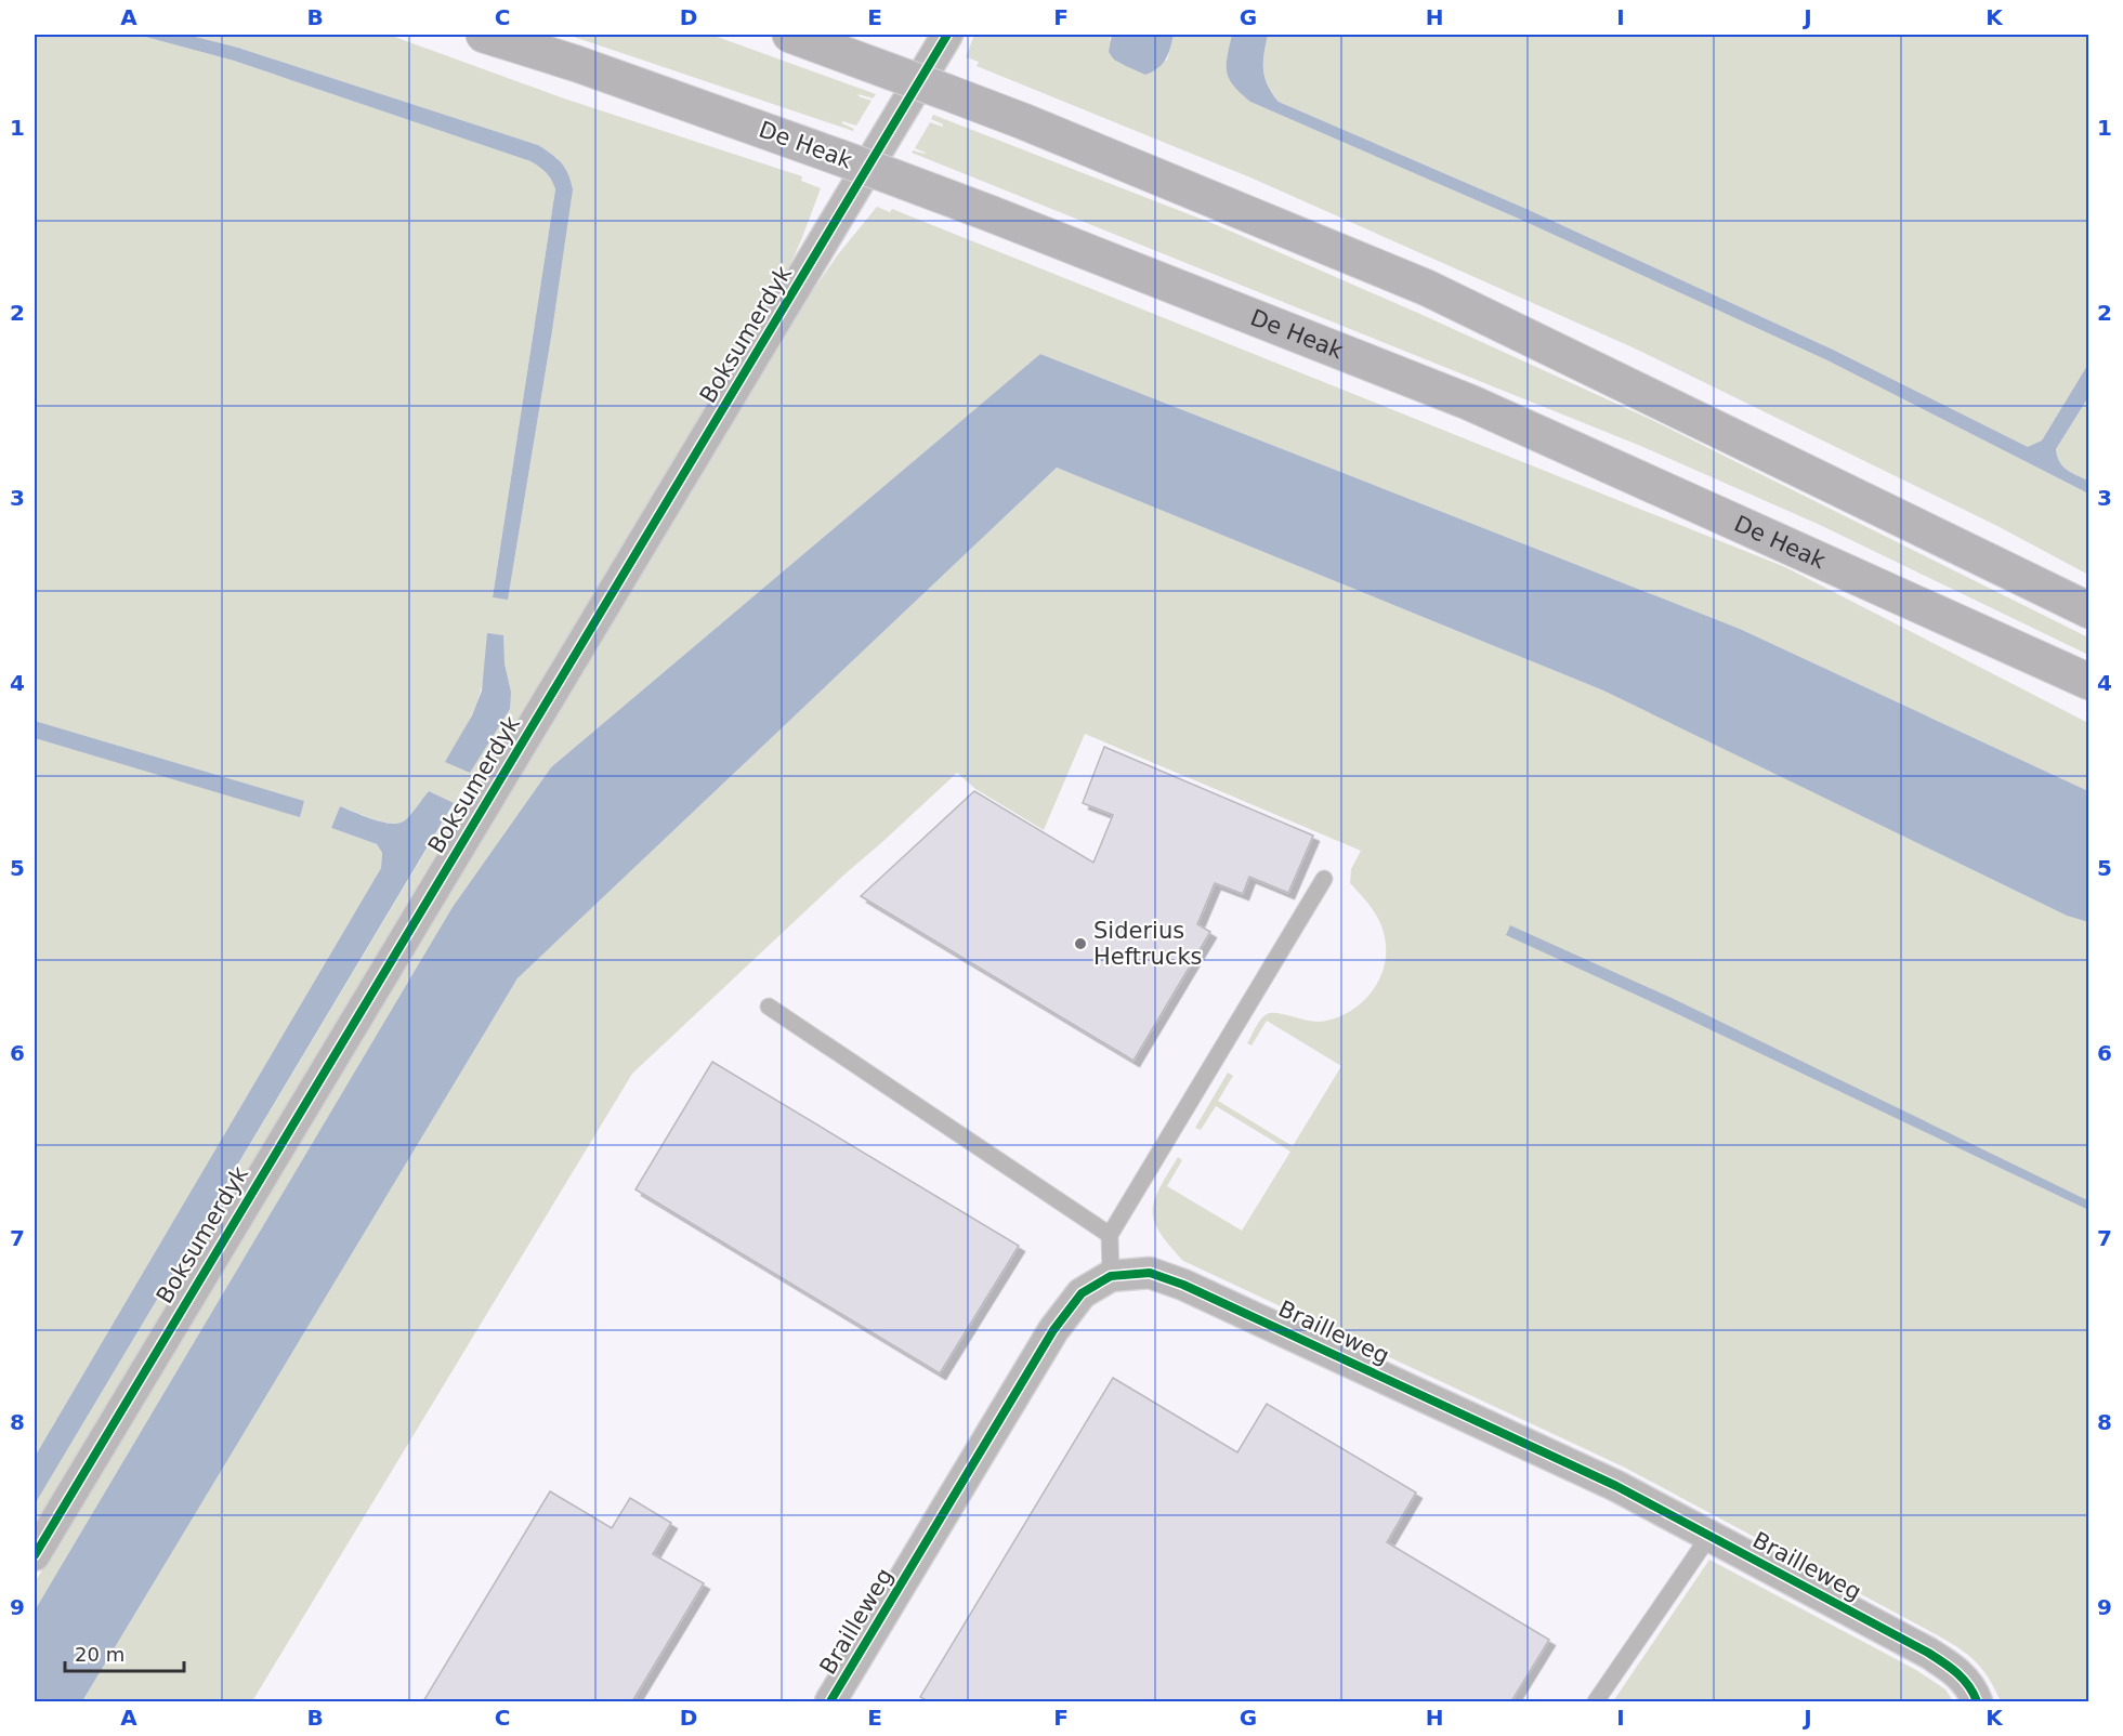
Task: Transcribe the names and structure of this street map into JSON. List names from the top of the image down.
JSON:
{
  "streets": {
    "highway": ["De Heak"],
    "street": ["Boksumerdyk", "Brailleweg"]
  },
  "places": ["Siderius Heftrucks"],
  "scale_bar": "20 m",
  "grid": {
    "columns": [
      "A",
      "B",
      "C",
      "D",
      "E",
      "F",
      "G",
      "H",
      "I",
      "J",
      "K"
    ],
    "rows": [
      "1",
      "2",
      "3",
      "4",
      "5",
      "6",
      "7",
      "8",
      "9"
    ]
  }
}
